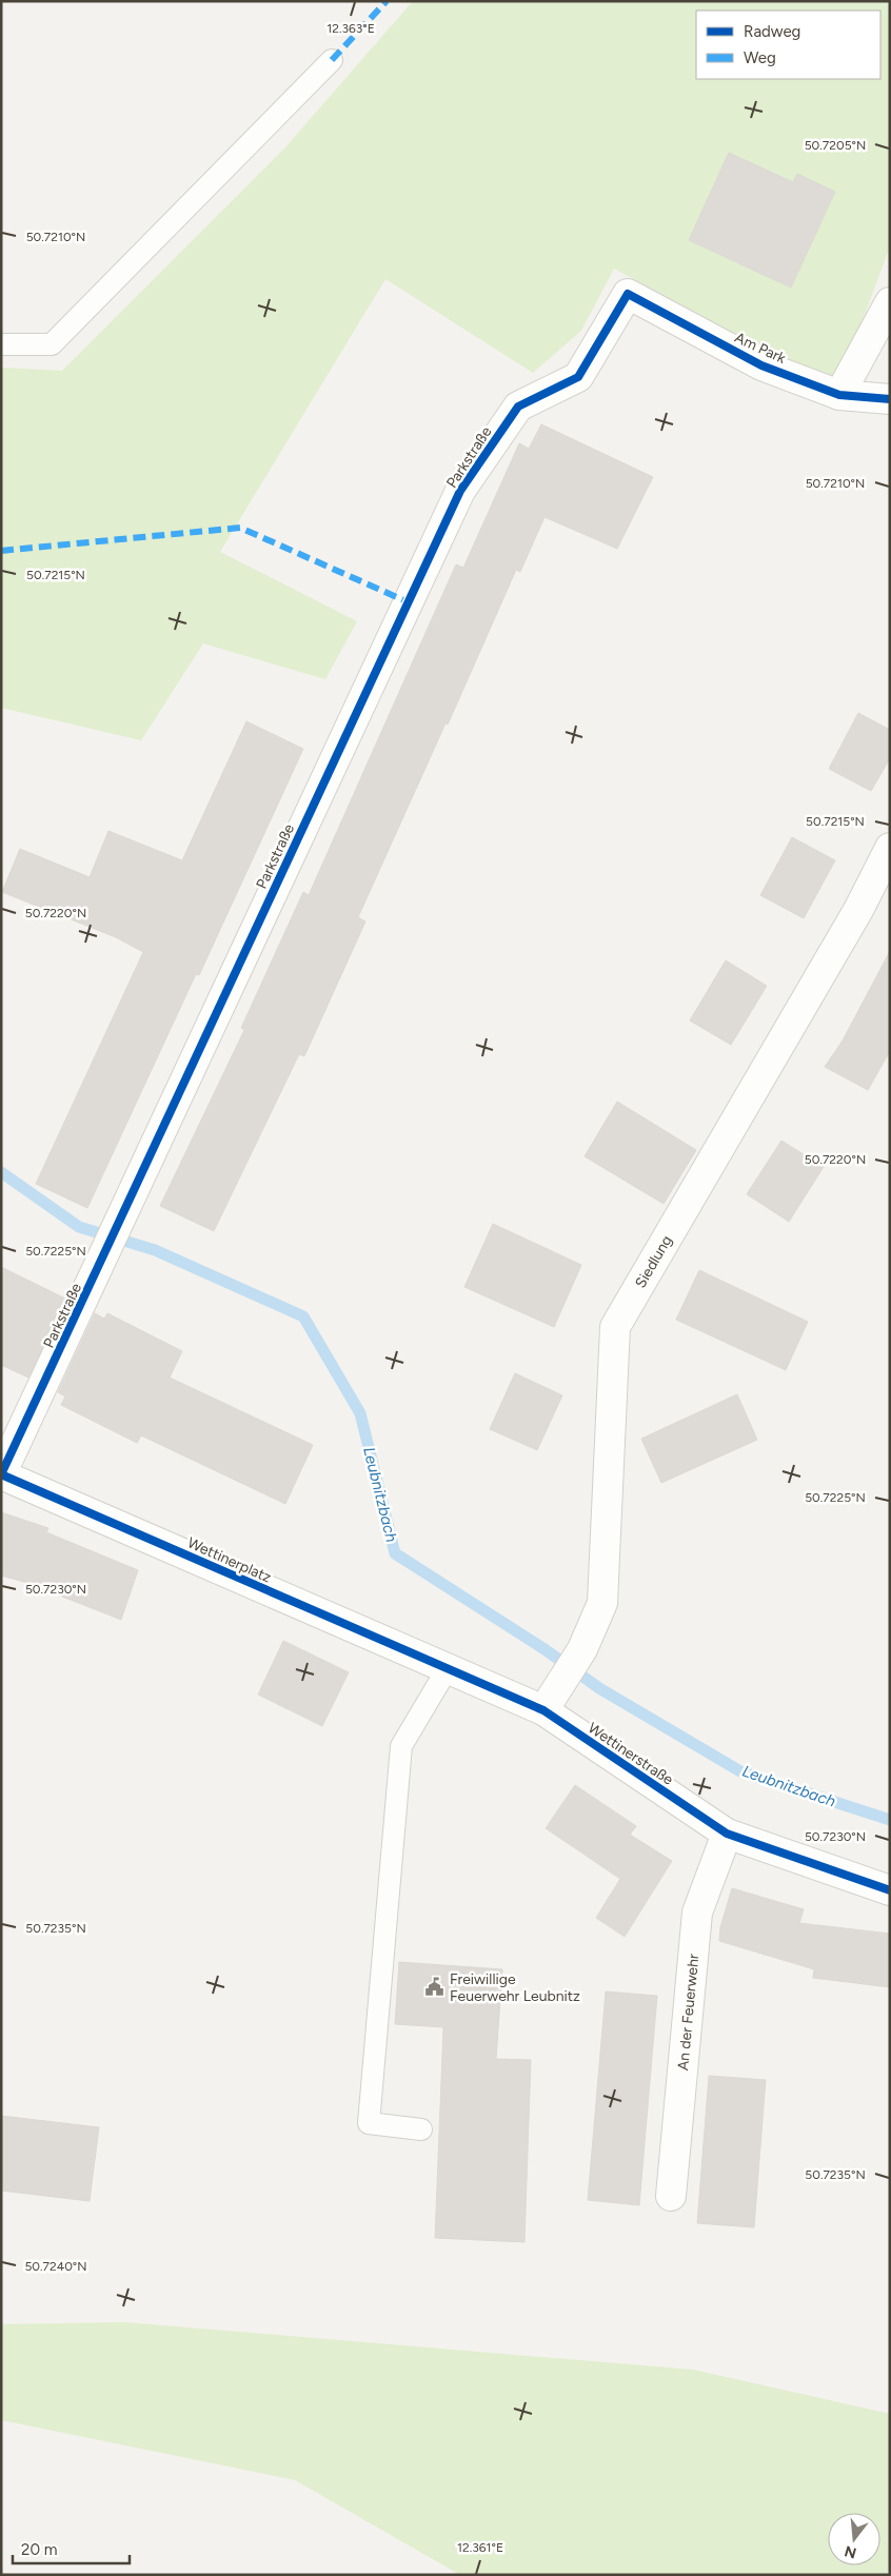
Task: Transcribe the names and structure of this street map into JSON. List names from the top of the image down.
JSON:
{
  "streets": {
    "street": [
      "Am Park",
      "Parkstraße",
      "Siedlung",
      "Wettinerplatz",
      "Wettinerstraße",
      "An der Feuerwehr"
    ]
  },
  "crossings": [
    ["Am Park", "Parkstraße"],
    ["Parkstraße", "Wettinerplatz"],
    ["Siedlung", "Wettinerstraße"],
    ["Wettinerplatz", "Wettinerstraße"],
    ["Wettinerstraße", "An der Feuerwehr"]
  ],
  "water": ["Leubnitzbach"],
  "places": {
    "public building": ["Freiwillige Feuerwehr Leubnitz"]
  },
  "legend": ["Radweg", "Weg"],
  "scale_bar": "20 m",
  "north": "bottom",
  "coordinates": [
    "12.363°E",
    "50.7205°N",
    "50.7210°N",
    "50.7215°N",
    "50.7220°N",
    "50.7225°N",
    "50.7230°N",
    "50.7235°N",
    "50.7240°N",
    "12.361°E"
  ]
}
